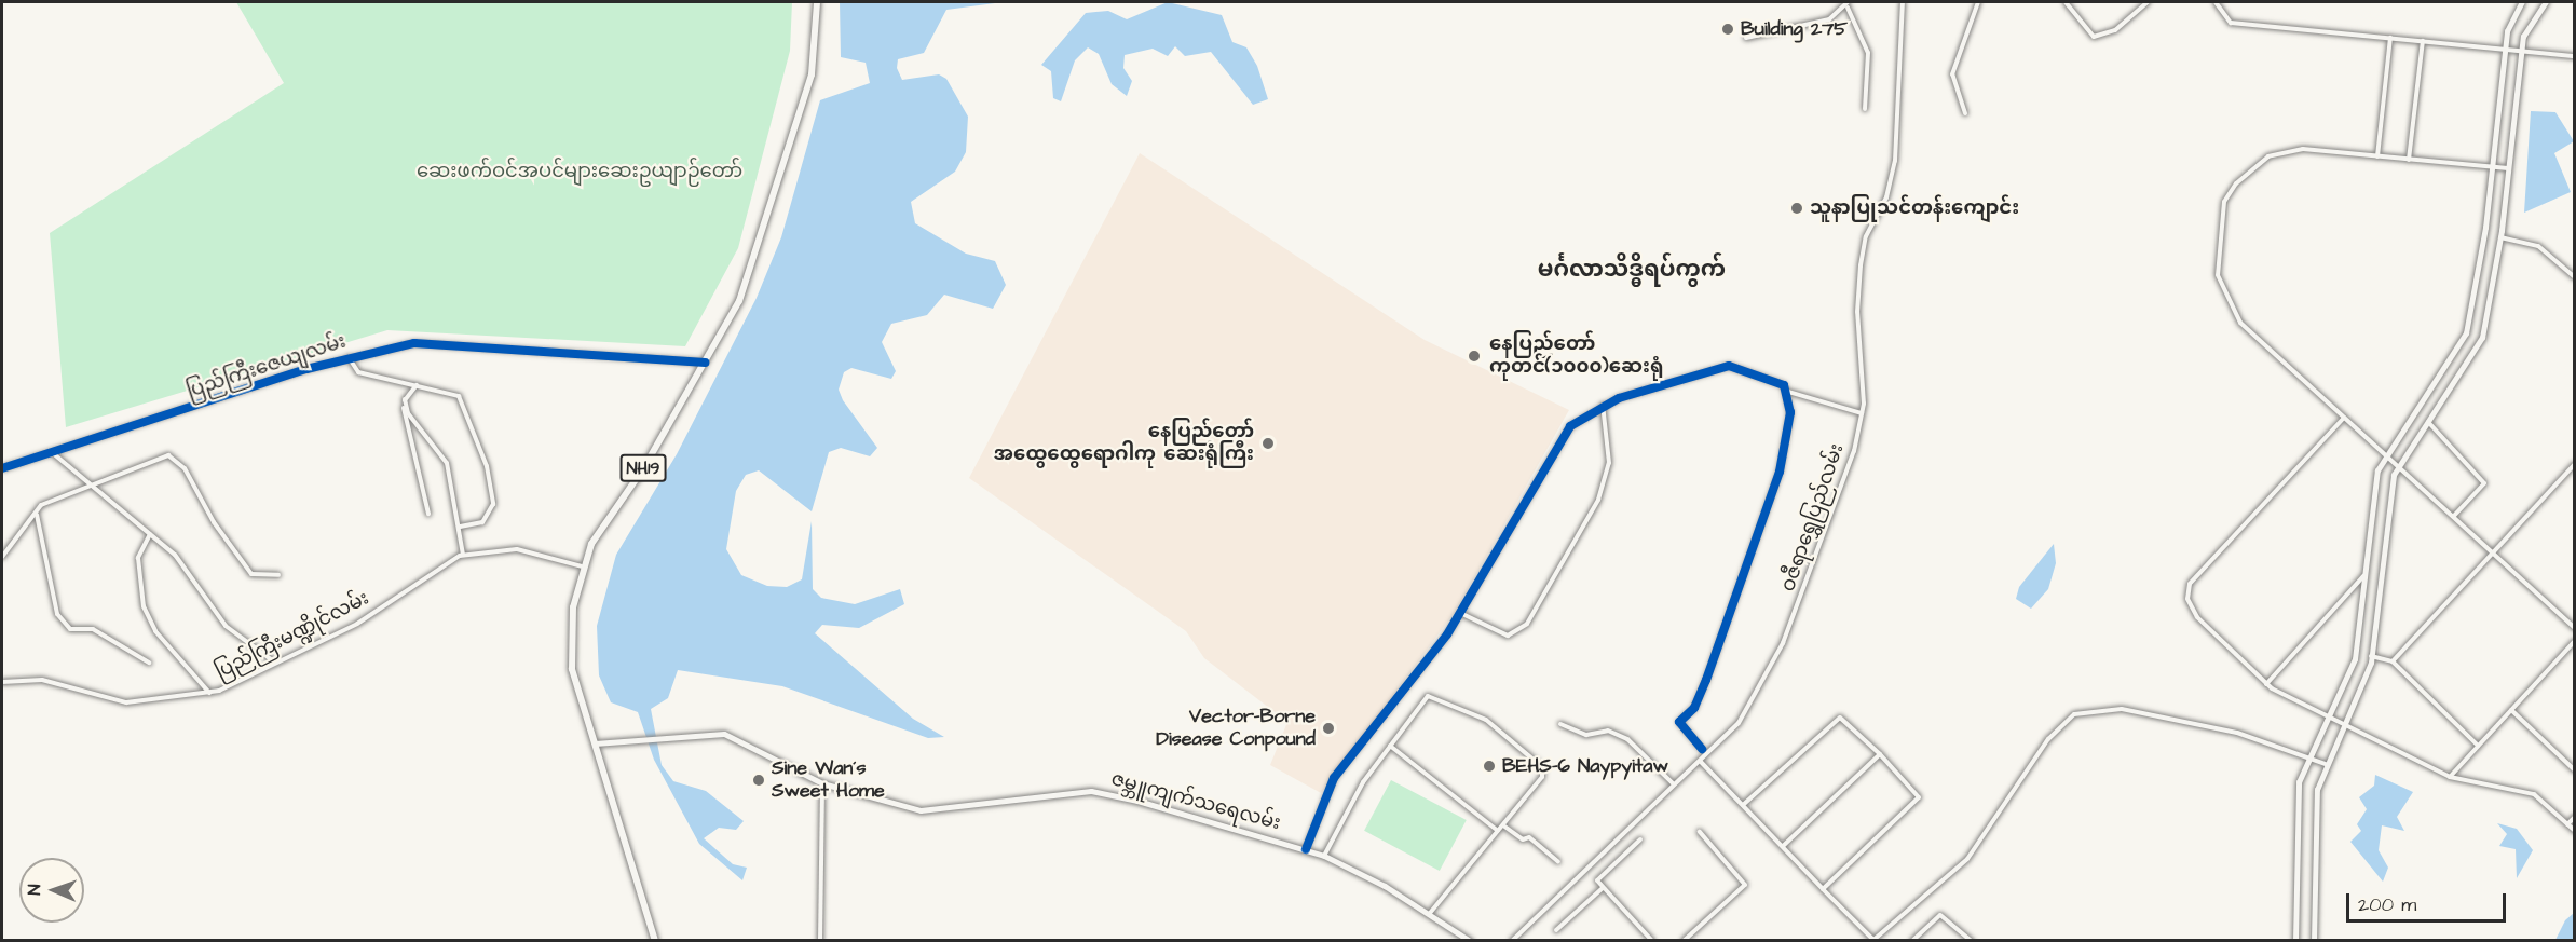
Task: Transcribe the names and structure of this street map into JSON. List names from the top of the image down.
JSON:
{
  "streets": {
    "highway": ["NH19"],
    "main road": ["ဇမ္ဘူကျက်သရေလမ်း"],
    "street": ["ပြည်ကြီးဇေယျလမ်း", "ဝဇီရာရွှေပြည်လမ်း", "ပြည်ကြီးမဏ္ဍိုင်လမ်း"]
  },
  "crossings": [
    ["ပြည်ကြီးဇေယျလမ်း", "NH19"],
    ["NH19", "ပြည်ကြီးမဏ္ဍိုင်လမ်း"],
    ["NH19", "ဇမ္ဘူကျက်သရေလမ်း"]
  ],
  "districts": ["မင်္ဂလာသိဒ္ဓိရပ်ကွက်"],
  "parks": ["ဆေးဖက်ဝင်အပင်များဆေးဥယျာဉ်တော်"],
  "places": [
    "Building 275",
    "သူနာပြုသင်တန်းကျောင်း",
    "နေပြည်တော် ကုတင်(၁၀၀၀)ဆေးရုံ",
    "နေပြည်တော် အထွေထွေရောဂါကု ဆေးရုံကြီး",
    "Vector-Borne Disease Conpound",
    "BEHS-6 Naypyitaw",
    "Sine Wan´s Sweet Home"
  ],
  "scale_bar": "200 m",
  "north": "left"
}
